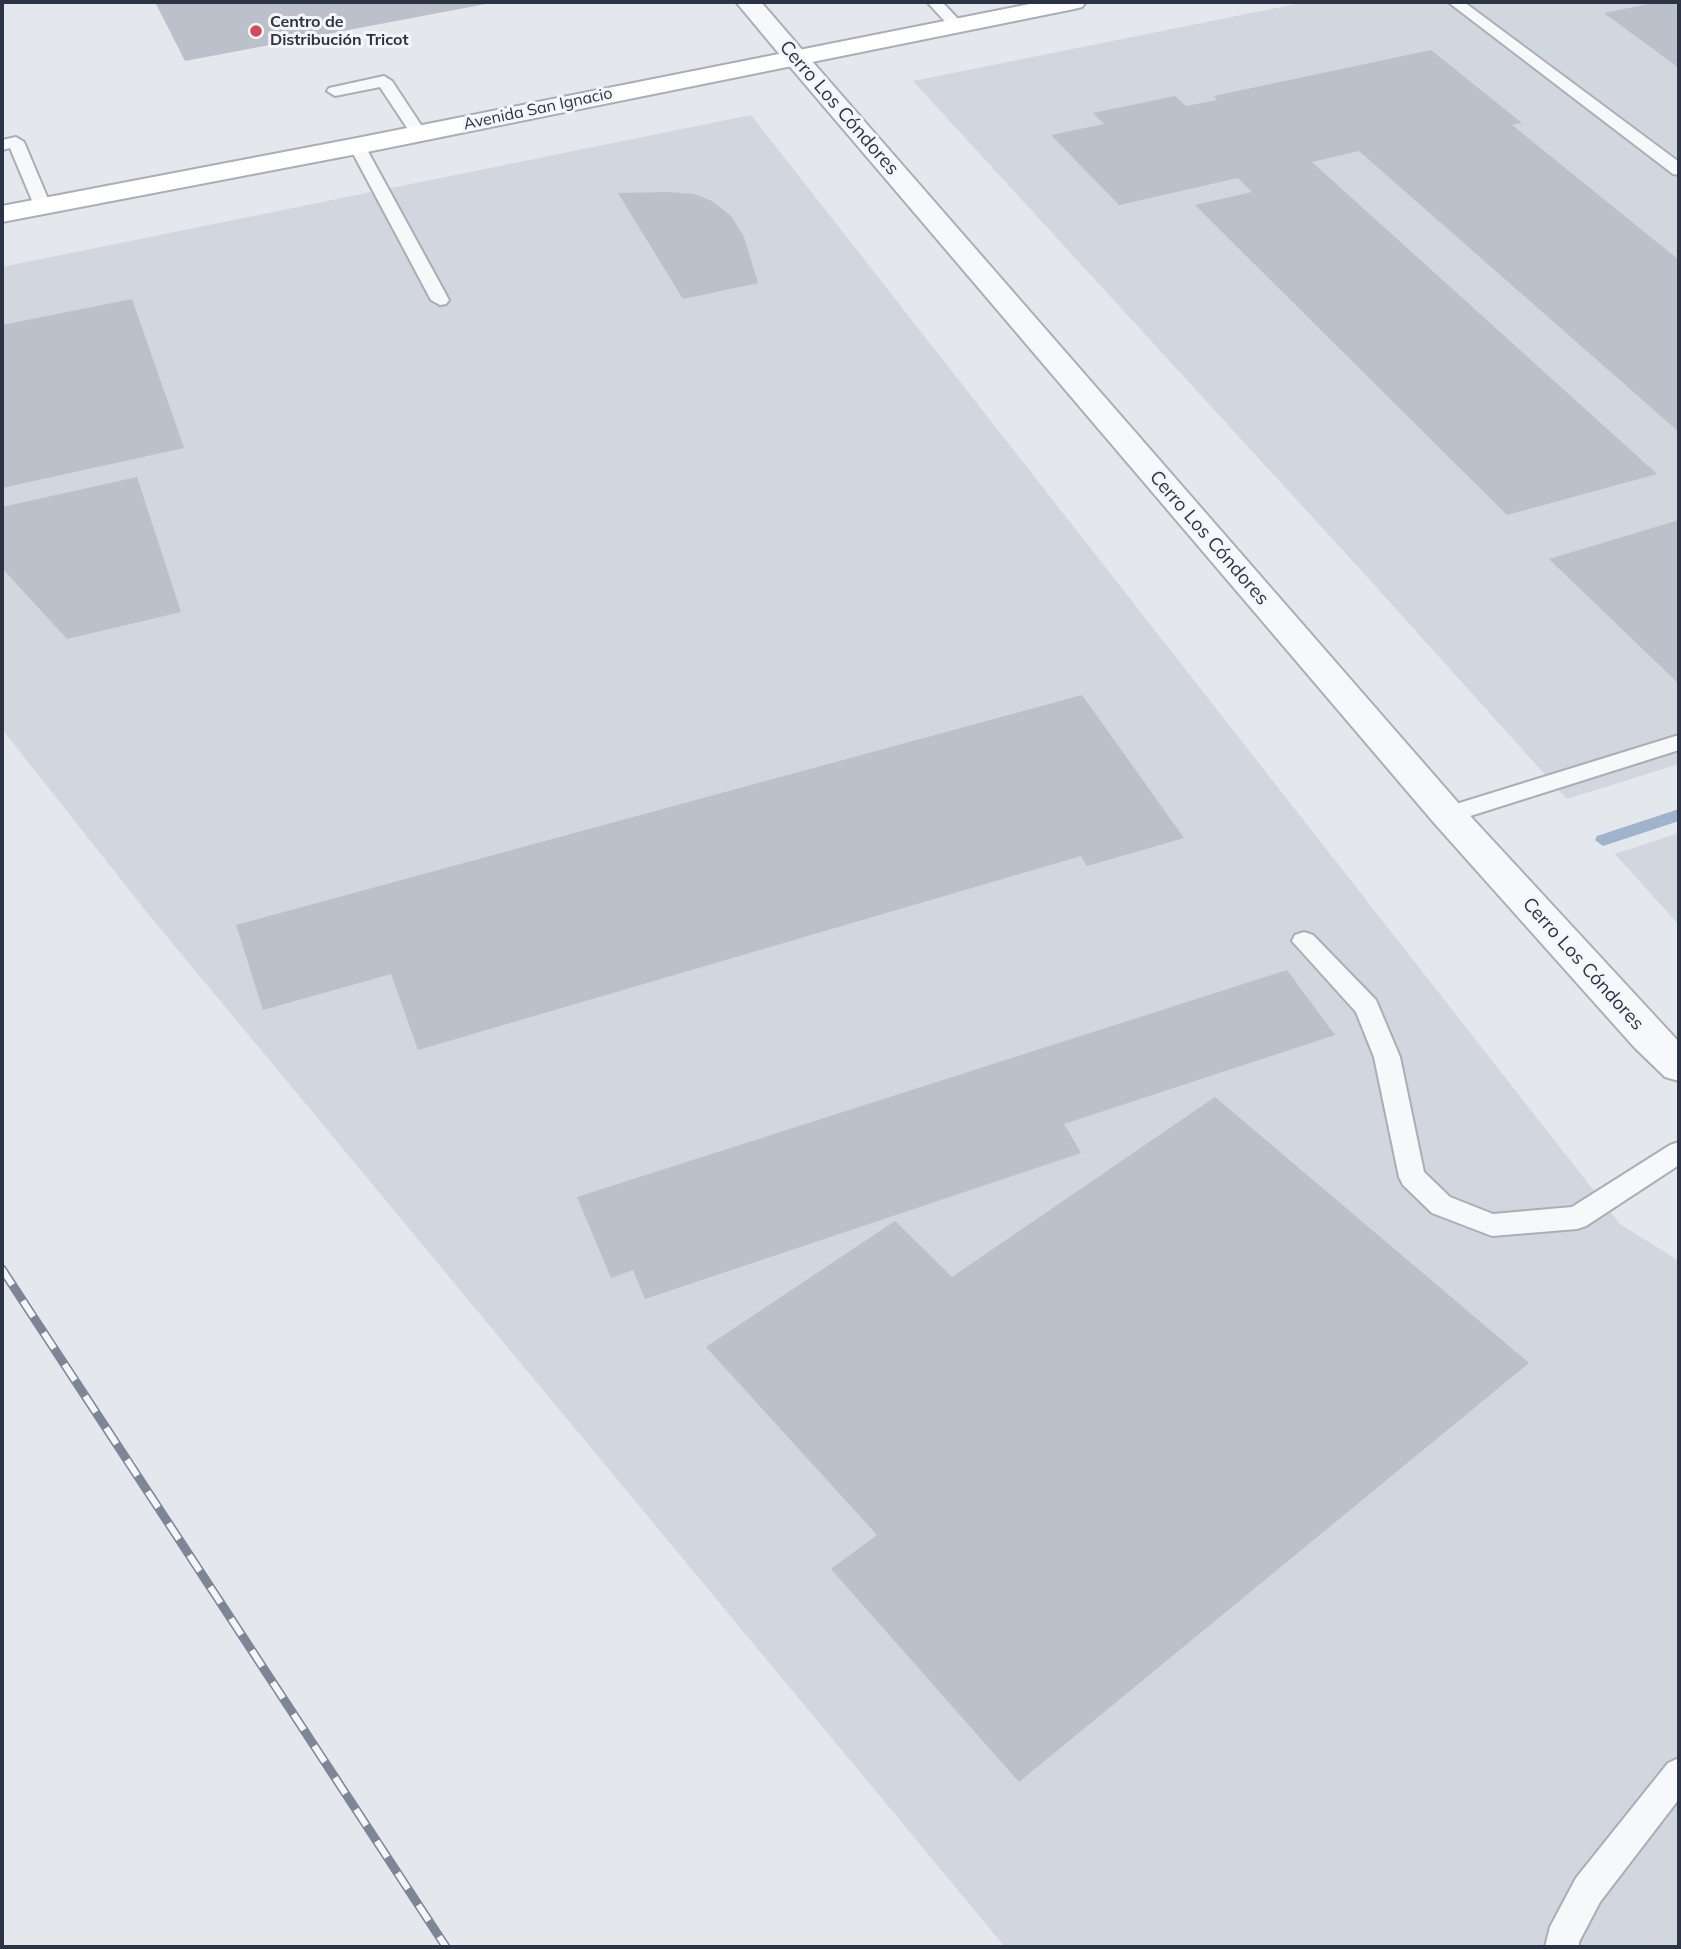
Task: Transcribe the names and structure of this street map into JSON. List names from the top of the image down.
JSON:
{
  "streets": {
    "main road": ["Avenida San Ignacio"],
    "street": ["Cerro Los Cóndores"]
  },
  "crossings": [
    ["Cerro Los Cóndores", "Avenida San Ignacio"]
  ],
  "places": ["Centro de Distribución Tricot"]
}
